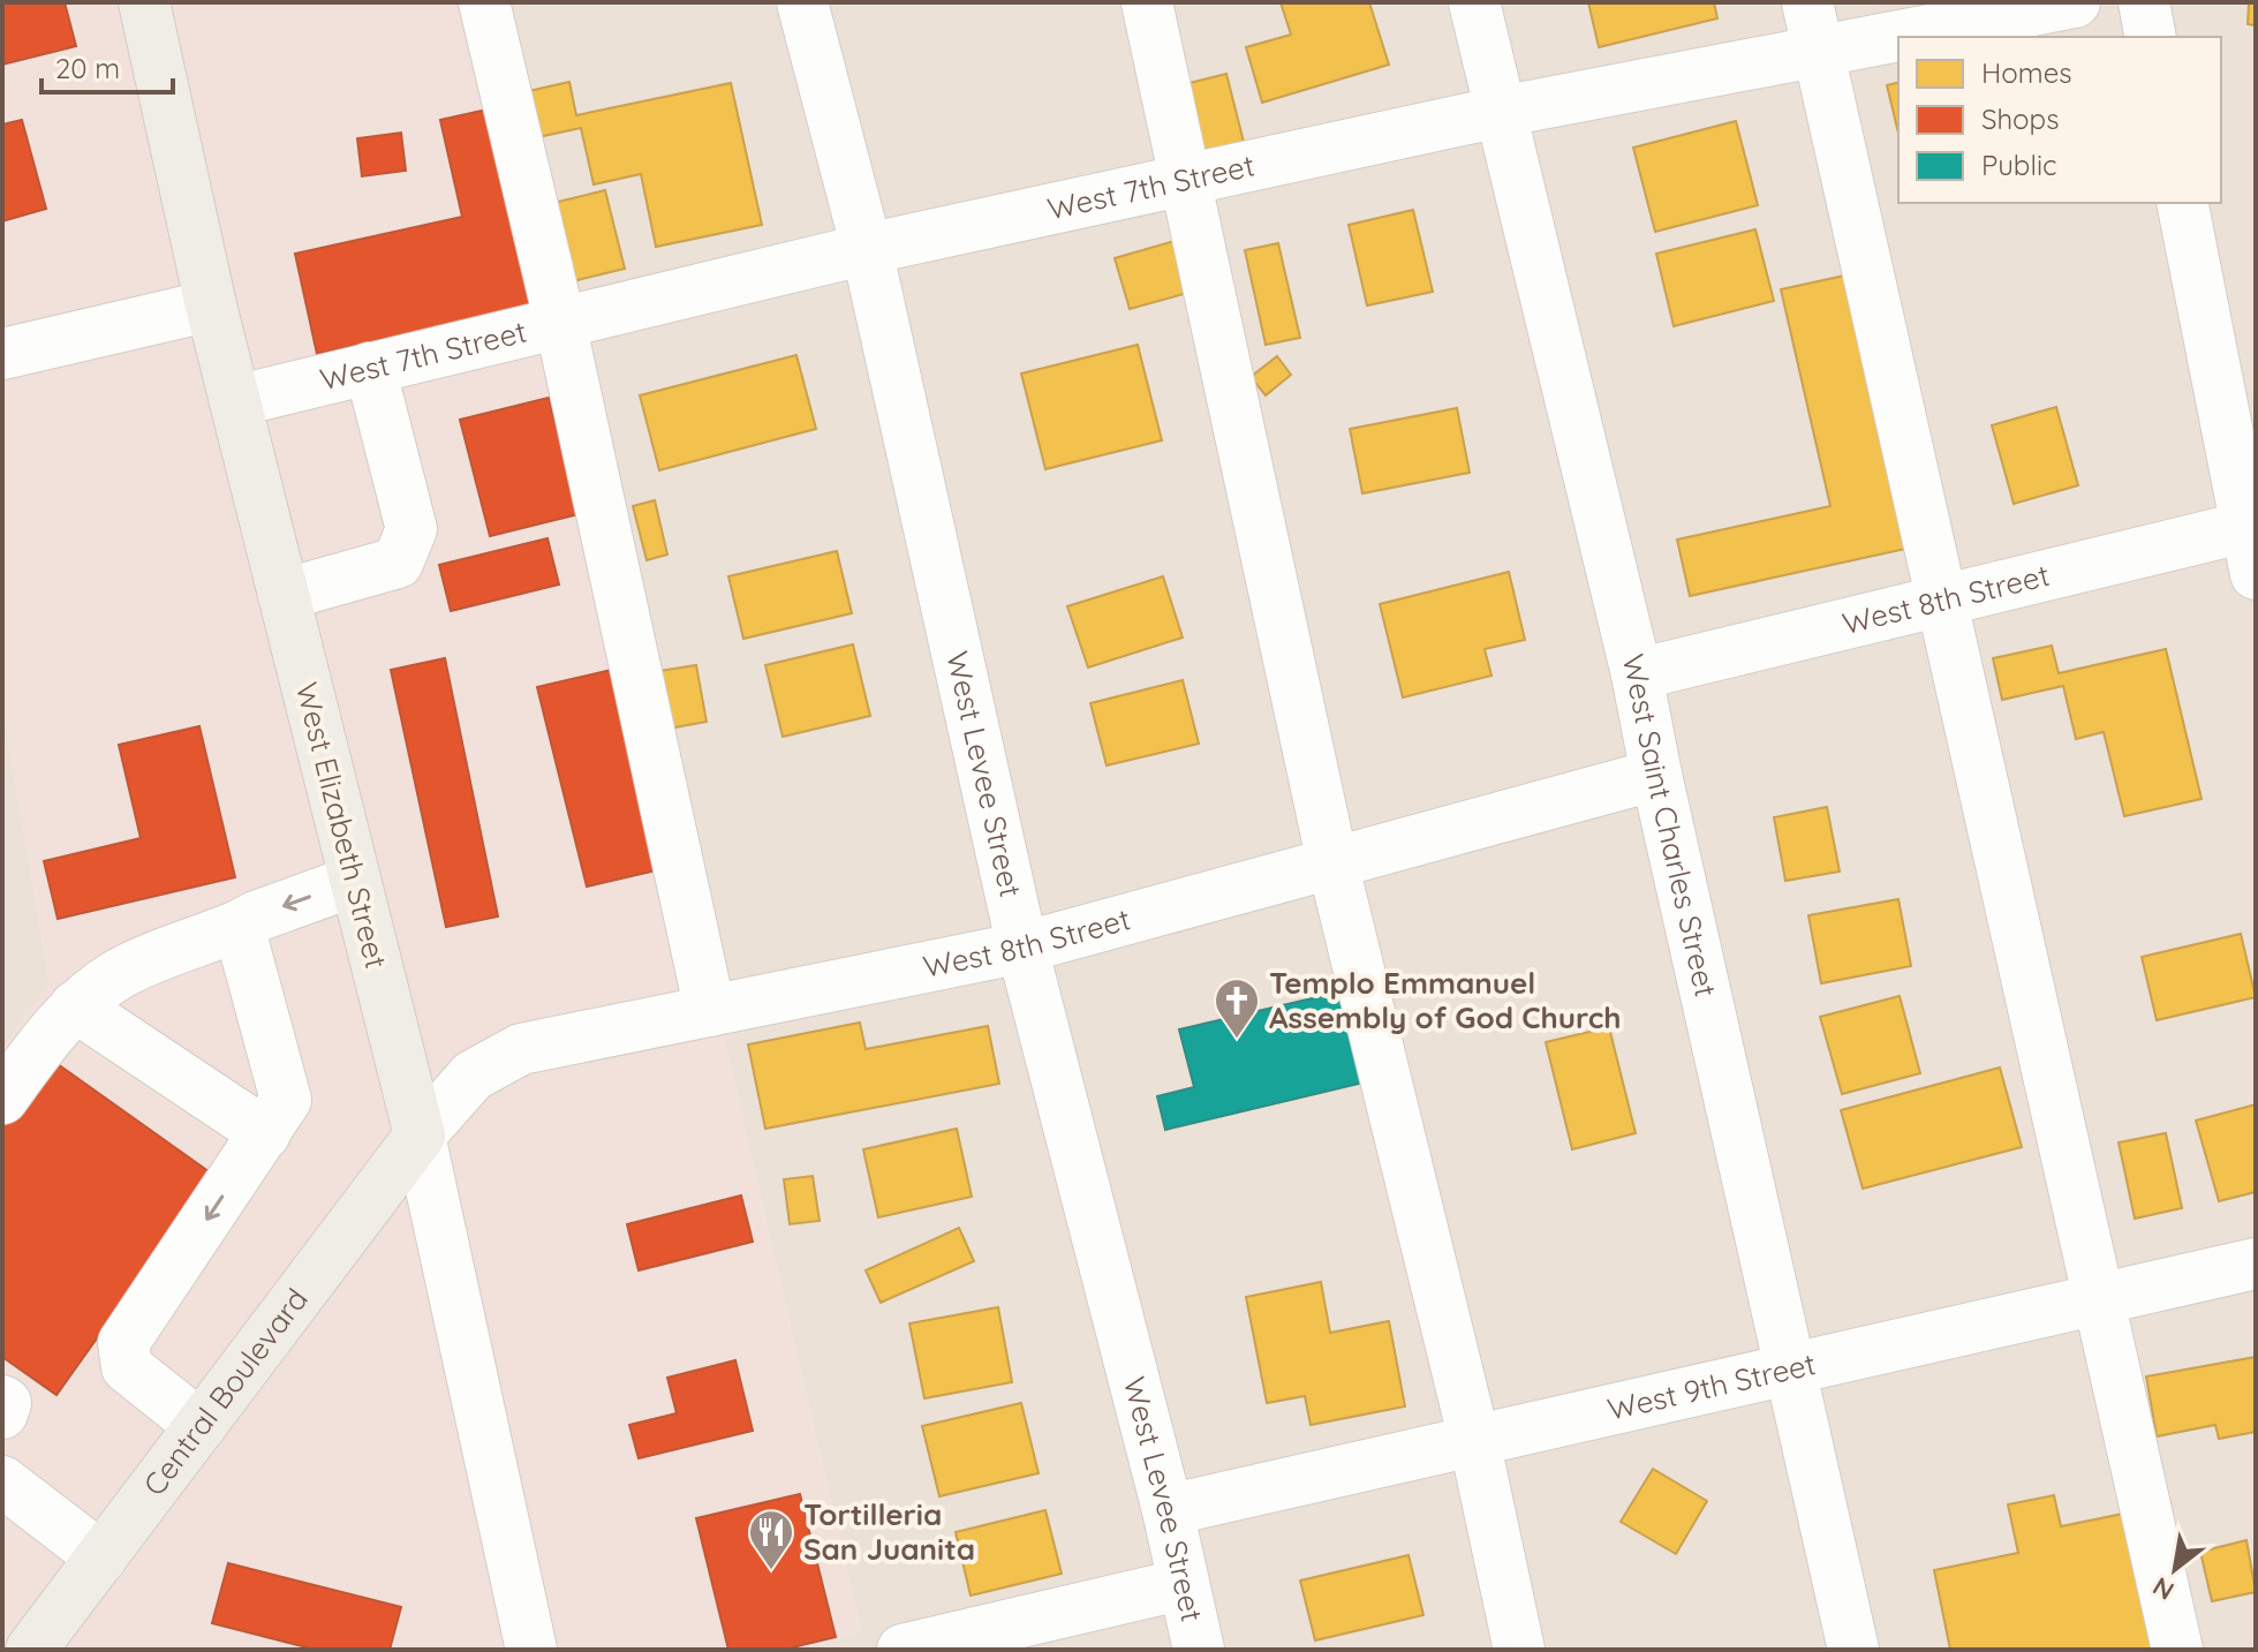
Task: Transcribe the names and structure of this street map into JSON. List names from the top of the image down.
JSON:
{
  "streets": {
    "main road": ["West Elizabeth Street", "Central Boulevard"],
    "street": [
      "West 7th Street",
      "West 8th Street",
      "West Levee Street",
      "West Saint Charles Street",
      "West 9th Street"
    ]
  },
  "crossings": [
    ["West 7th Street", "West Levee Street"],
    ["West 7th Street", "West Elizabeth Street"],
    ["West 7th Street", "West Saint Charles Street"],
    ["West 8th Street", "West Levee Street"],
    ["West 8th Street", "West Elizabeth Street"],
    ["West 8th Street", "West Saint Charles Street"],
    ["West 8th Street", "Central Boulevard"],
    ["West Levee Street", "West 9th Street"],
    ["West Elizabeth Street", "Central Boulevard"],
    ["West Saint Charles Street", "West 9th Street"]
  ],
  "places": {
    "church": ["Templo Emmanuel Assembly of God Church"],
    "restaurant": ["Tortilleria San Juanita"]
  },
  "legend": ["Homes", "Shops", "Public"],
  "scale_bar": "20 m",
  "north": "bottom left"
}
